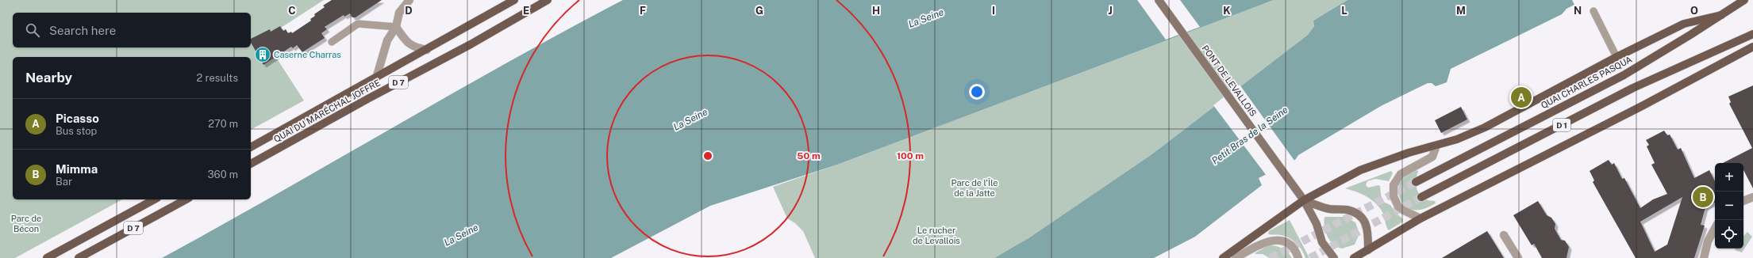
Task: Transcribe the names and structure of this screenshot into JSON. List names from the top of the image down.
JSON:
{
  "streets": {
    "main road": [
      "PONT DE LEVALLOIS",
      "D 7",
      "QUAI CHARLES PASQUA",
      "QUAI DU MARÉCHAL JOFFRE",
      "D 1"
    ]
  },
  "water": ["La Seine", "Petit Bras de la Seine"],
  "parks": ["Parc de l'Île de la Jatte", "Parc de Bécon", "Le rucher de Levallois"],
  "places": {
    "building": ["Caserne Charras"]
  },
  "page": {
    "search": "Search here",
    "heading": ["Nearby", "2 results"],
    "pins": ["A", "B"],
    "list": [
      {
        "mark": "A",
        "name": "Picasso",
        "note": "Bus stop",
        "value": "270 m"
      },
      {
        "mark": "B",
        "name": "Mimma",
        "note": "Bar",
        "value": "360 m"
      }
    ],
    "map_buttons": ["+", "−"]
  },
  "grid": {
    "columns": [
      "C",
      "D",
      "E",
      "F",
      "G",
      "H",
      "I",
      "J",
      "K",
      "L",
      "M",
      "N",
      "O"
    ]
  },
  "rings": ["50 m", "100 m"]
}
